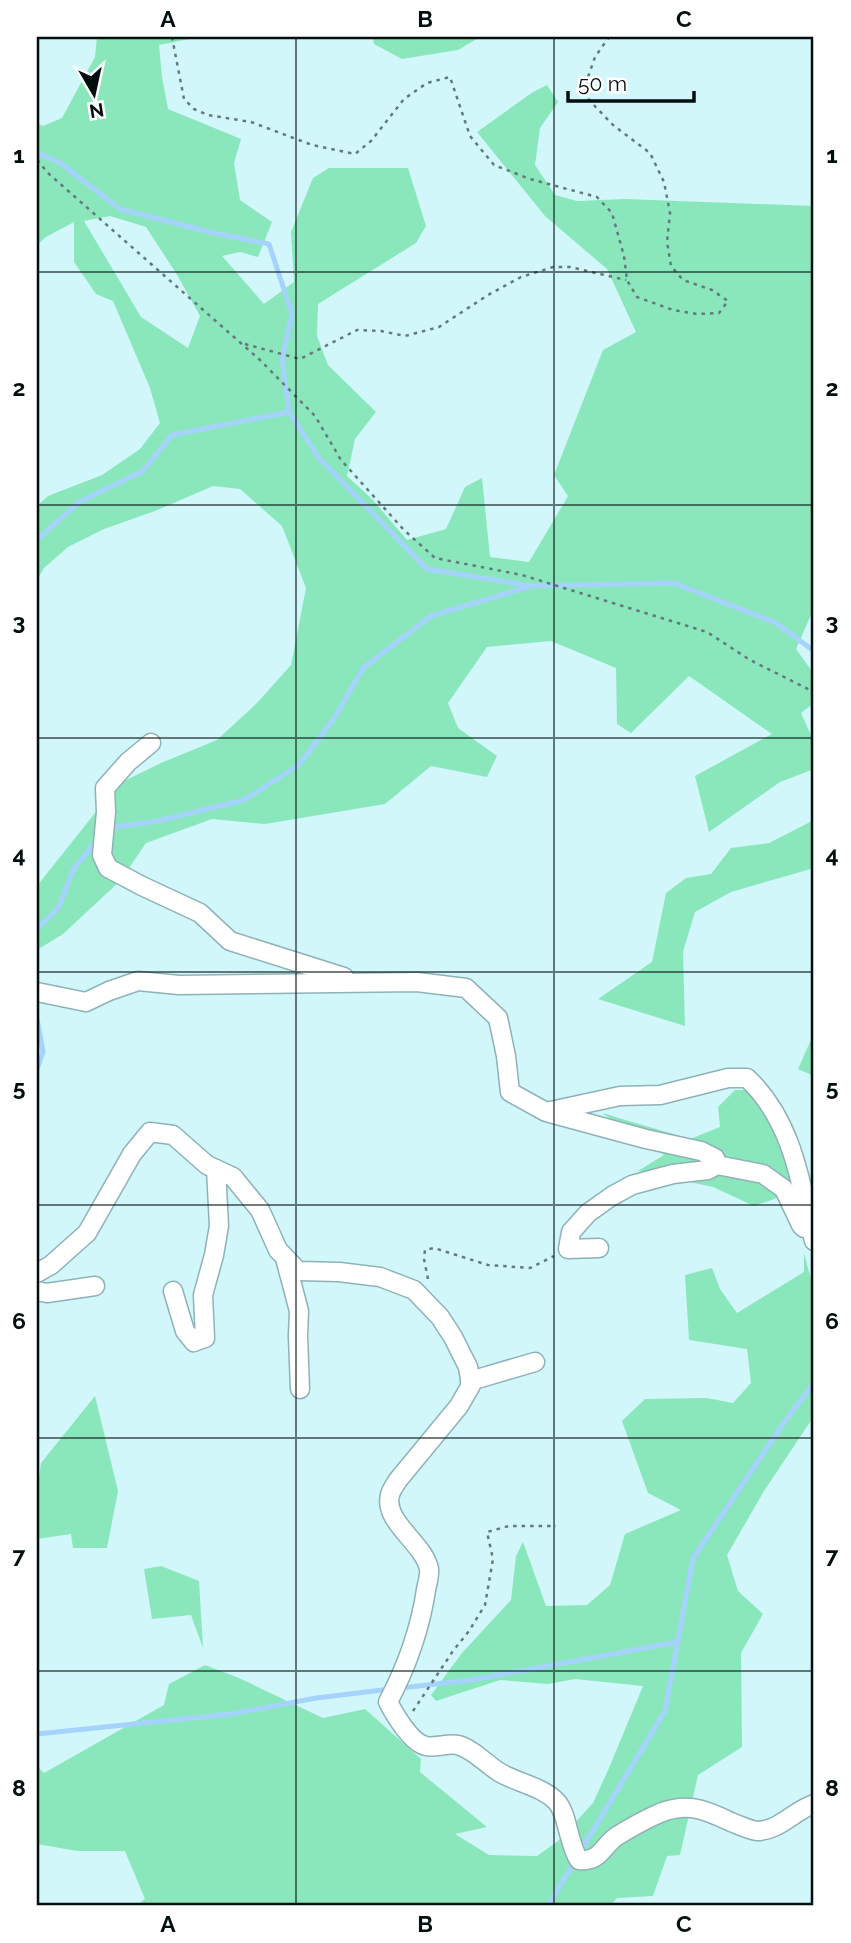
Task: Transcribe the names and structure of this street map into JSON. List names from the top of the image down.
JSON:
{
  "scale_bar": "50 m",
  "north": "bottom",
  "grid": {
    "columns": ["A", "B", "C"],
    "rows": [
      "1",
      "2",
      "3",
      "4",
      "5",
      "6",
      "7",
      "8"
    ]
  }
}
